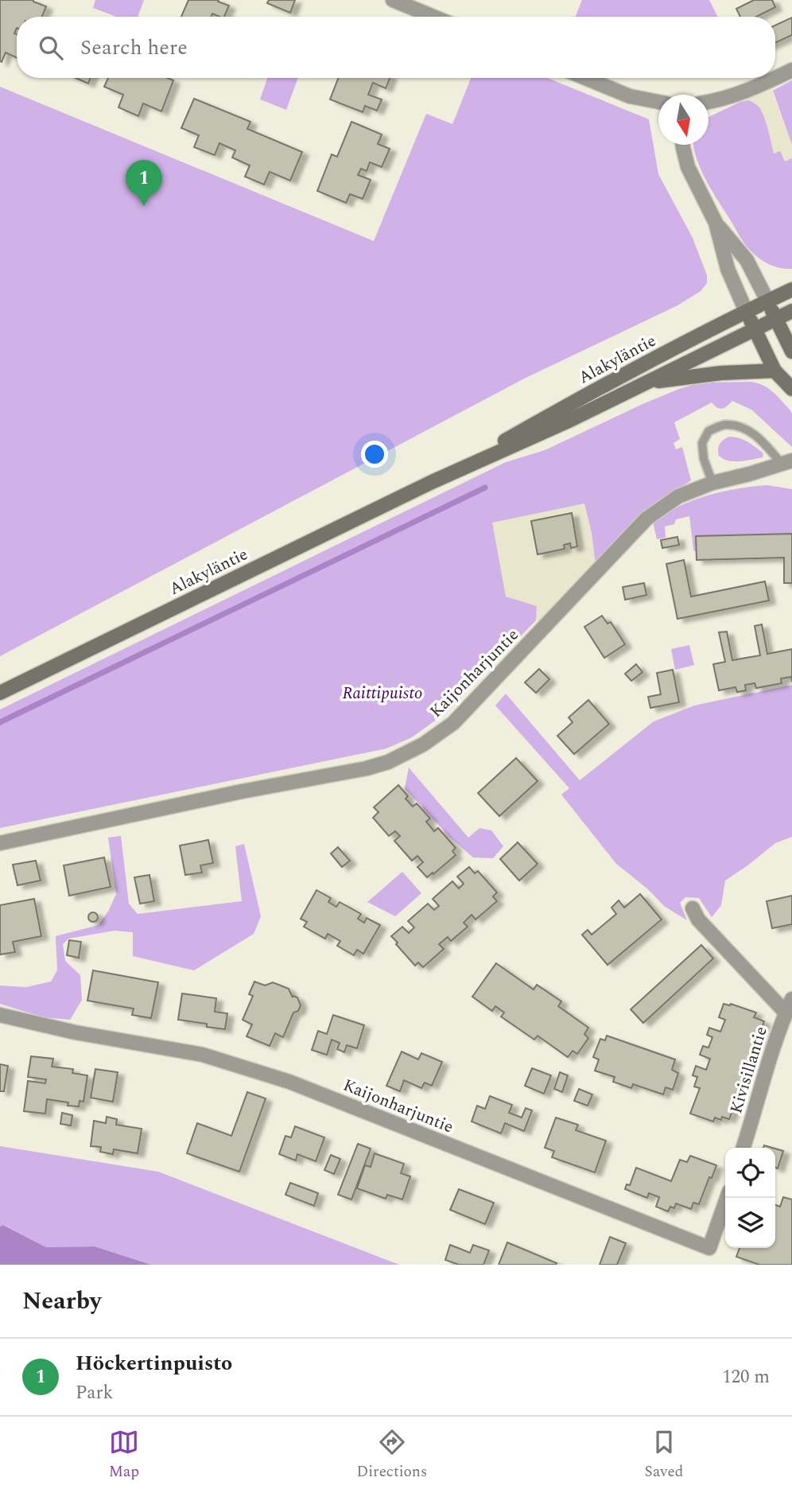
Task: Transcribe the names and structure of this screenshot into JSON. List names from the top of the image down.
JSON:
{
  "streets": {
    "main road": ["Alakyläntie"],
    "street": ["Kaijonharjuntie", "Kivisillantie"]
  },
  "parks": ["Raittipuisto"],
  "north": "bottom",
  "page": {
    "search": "Search here",
    "pins": "1",
    "heading": "Nearby",
    "list": [
      {
        "mark": "1",
        "name": "Höckertinpuisto",
        "note": "Park",
        "value": "120 m"
      }
    ],
    "nav": ["Map", "Directions", "Saved"]
  }
}
